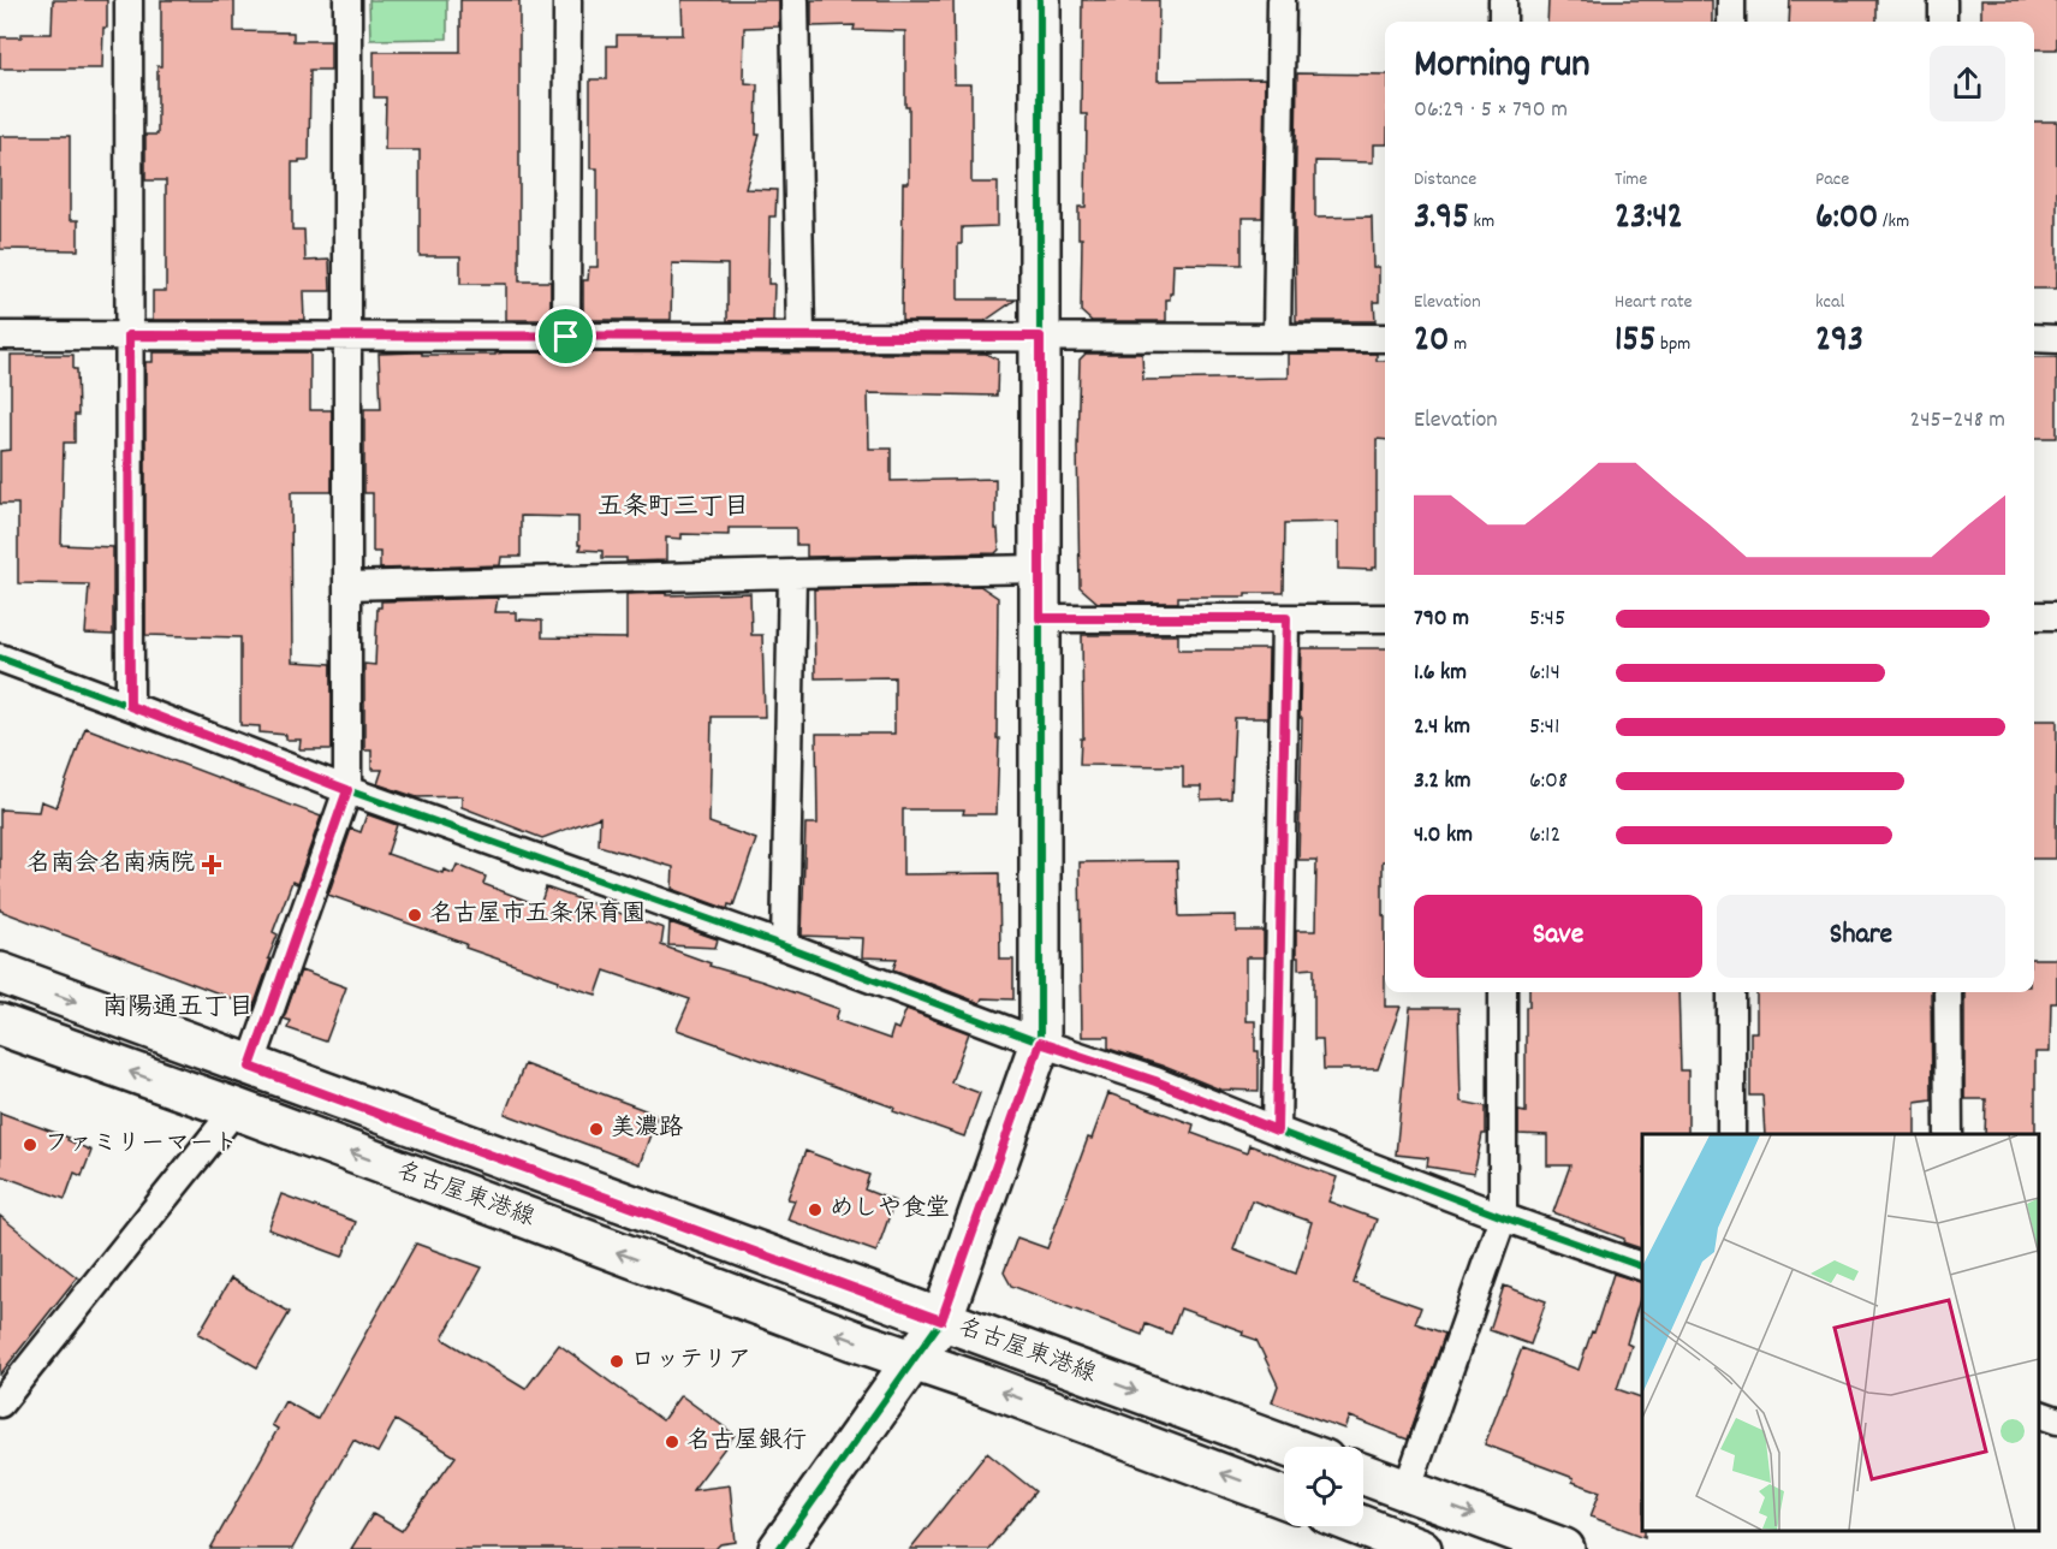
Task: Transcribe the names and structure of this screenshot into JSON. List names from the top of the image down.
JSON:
{
  "streets": {
    "main road": ["名古屋東港線"]
  },
  "districts": ["五条町三丁目", "南陽通五丁目"],
  "places": {
    "health": ["名南会名南病院"],
    "other": [
      "名古屋市五条保育園",
      "美濃路",
      "ファミリーマート",
      "めしや食堂",
      "ロッテリア",
      "名古屋銀行"
    ]
  },
  "page": {
    "heading": ["Morning run", "06:29 · 5 × 790 m"],
    "stats": [
      ["Distance", "3.95 km"],
      ["Time", "23:42"],
      ["Pace", "6:00 /km"],
      ["Elevation", "20 m"],
      ["Heart rate", "155 bpm"],
      ["kcal", "293"]
    ],
    "chart": ["Elevation", "245–248 m"],
    "list": [
      {
        "name": "790 m",
        "note": "5:45"
      },
      {
        "name": "1.6 km",
        "note": "6:14"
      },
      {
        "name": "2.4 km",
        "note": "5:41"
      },
      {
        "name": "3.2 km",
        "note": "6:08"
      },
      {
        "name": "4.0 km",
        "note": "6:12"
      }
    ],
    "buttons": ["Save", "Share"]
  }
}
